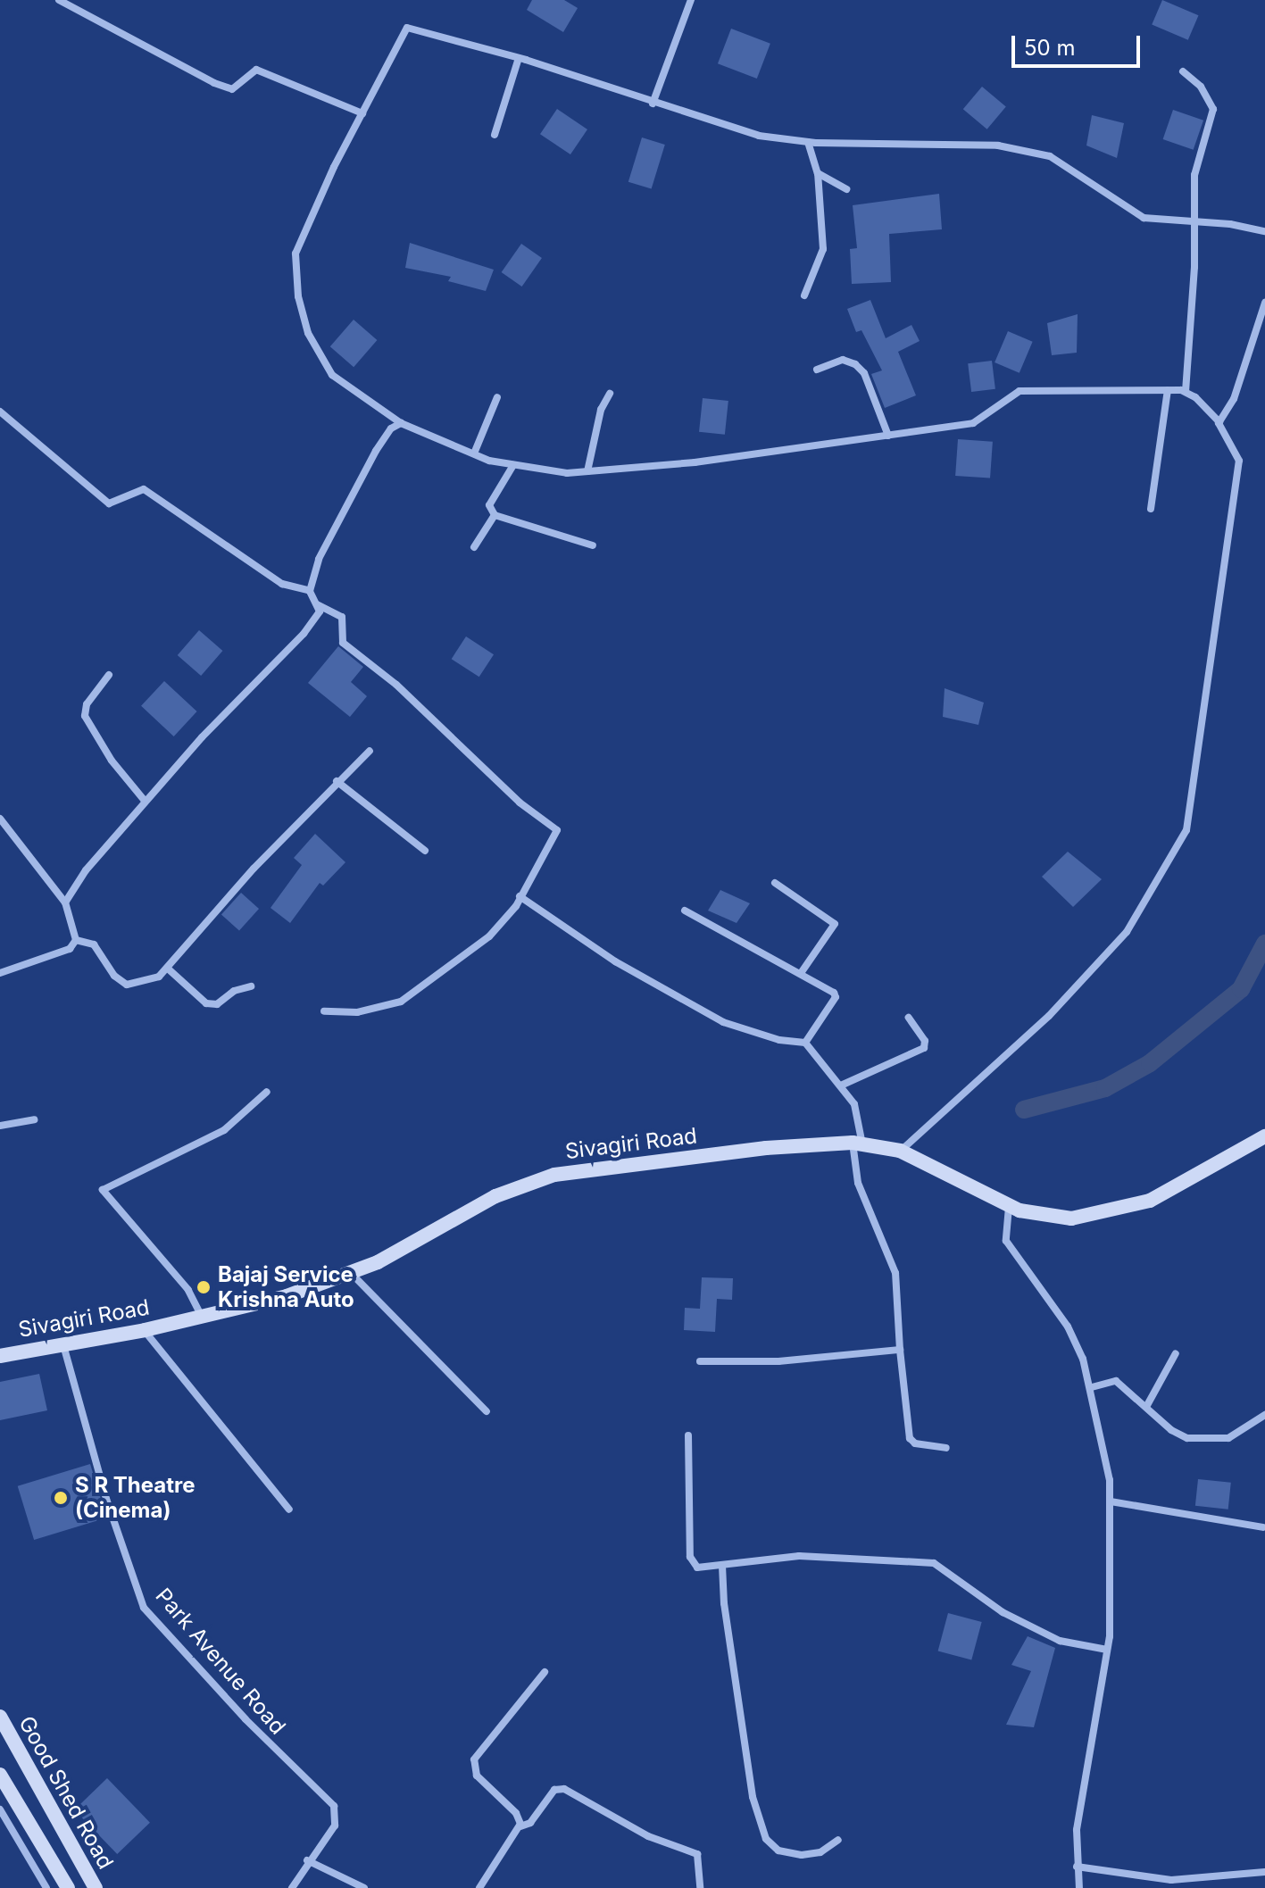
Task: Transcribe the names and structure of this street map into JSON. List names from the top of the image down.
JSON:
{
  "streets": {
    "main road": ["Sivagiri Road", "Good Shed Road"],
    "street": ["Park Avenue Road"]
  },
  "crossings": [
    ["Sivagiri Road", "Park Avenue Road"]
  ],
  "places": ["Bajaj Service Krishna Auto", "S R Theatre (Cinema)"],
  "scale_bar": "50 m"
}
